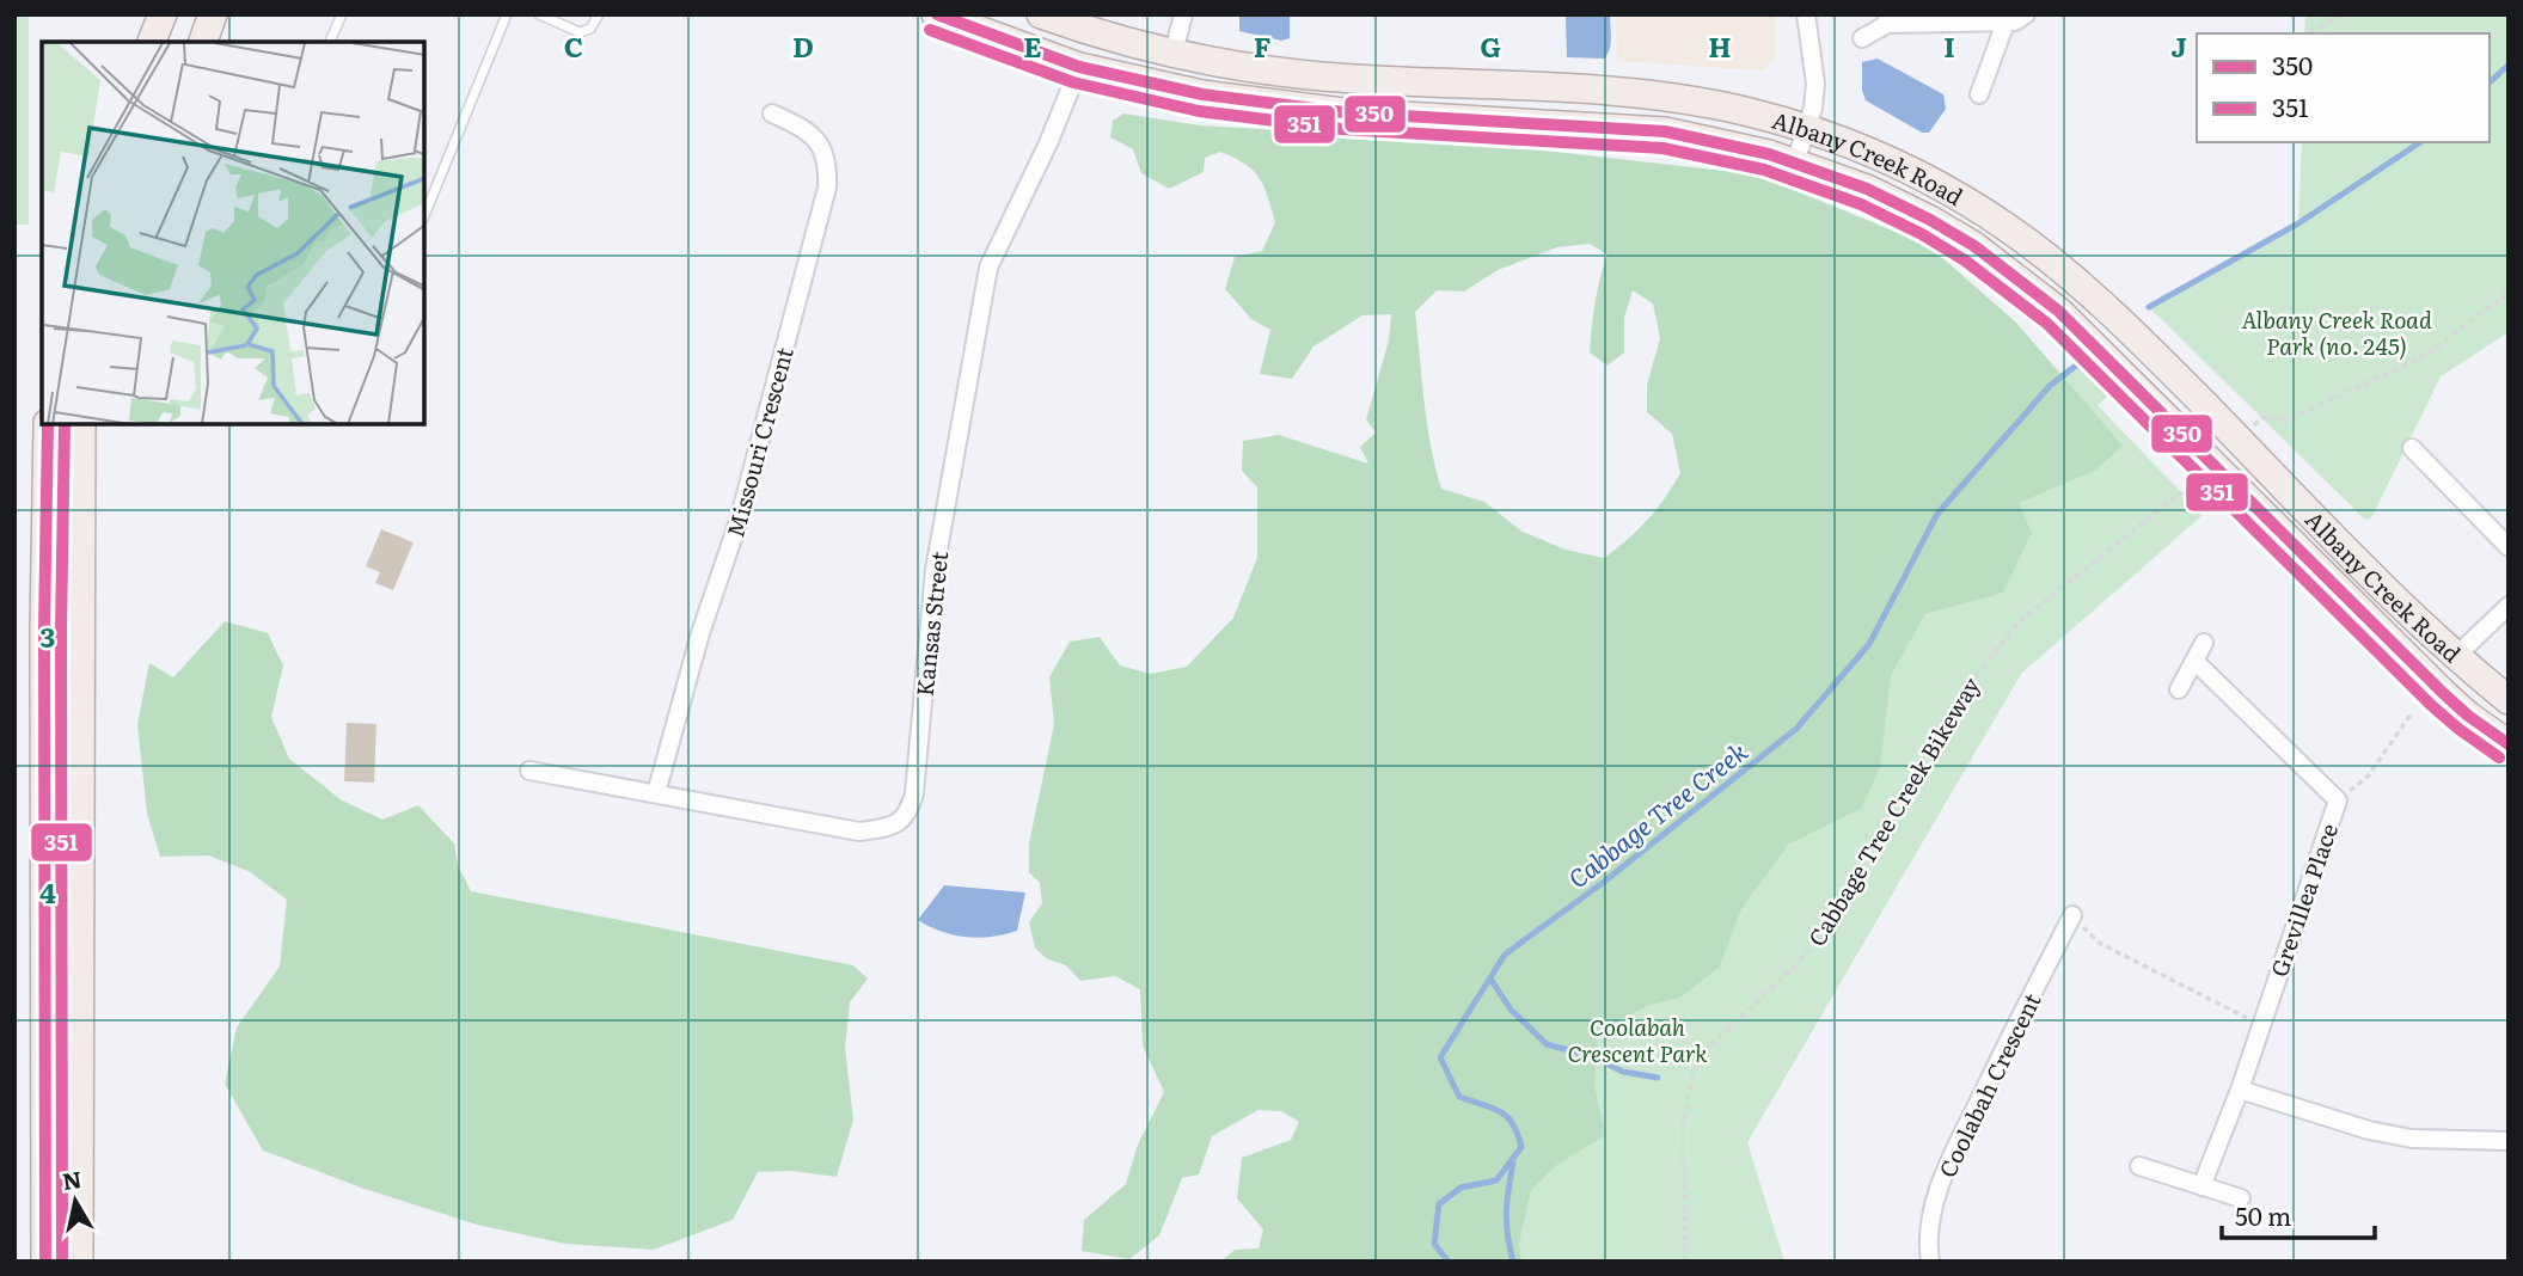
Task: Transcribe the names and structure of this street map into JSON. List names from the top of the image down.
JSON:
{
  "streets": {
    "main road": ["Albany Creek Road"],
    "street": [
      "Missouri Crescent",
      "Kansas Street",
      "Grevillea Place",
      "Coolabah Crescent"
    ],
    "path": ["Cabbage Tree Creek Bikeway"]
  },
  "crossings": [
    ["Albany Creek Road", "Kansas Street"],
    ["Missouri Crescent", "Kansas Street"]
  ],
  "water": ["Cabbage Tree Creek"],
  "parks": ["Albany Creek Road Park (no. 245)", "Coolabah Crescent Park"],
  "lines": ["transit line 350", "transit line 351"],
  "legend": ["350", "351"],
  "scale_bar": "50 m",
  "north": "top",
  "grid": {
    "columns": [
      "C",
      "D",
      "E",
      "F",
      "G",
      "H",
      "I",
      "J"
    ],
    "rows": ["3", "4"]
  }
}
